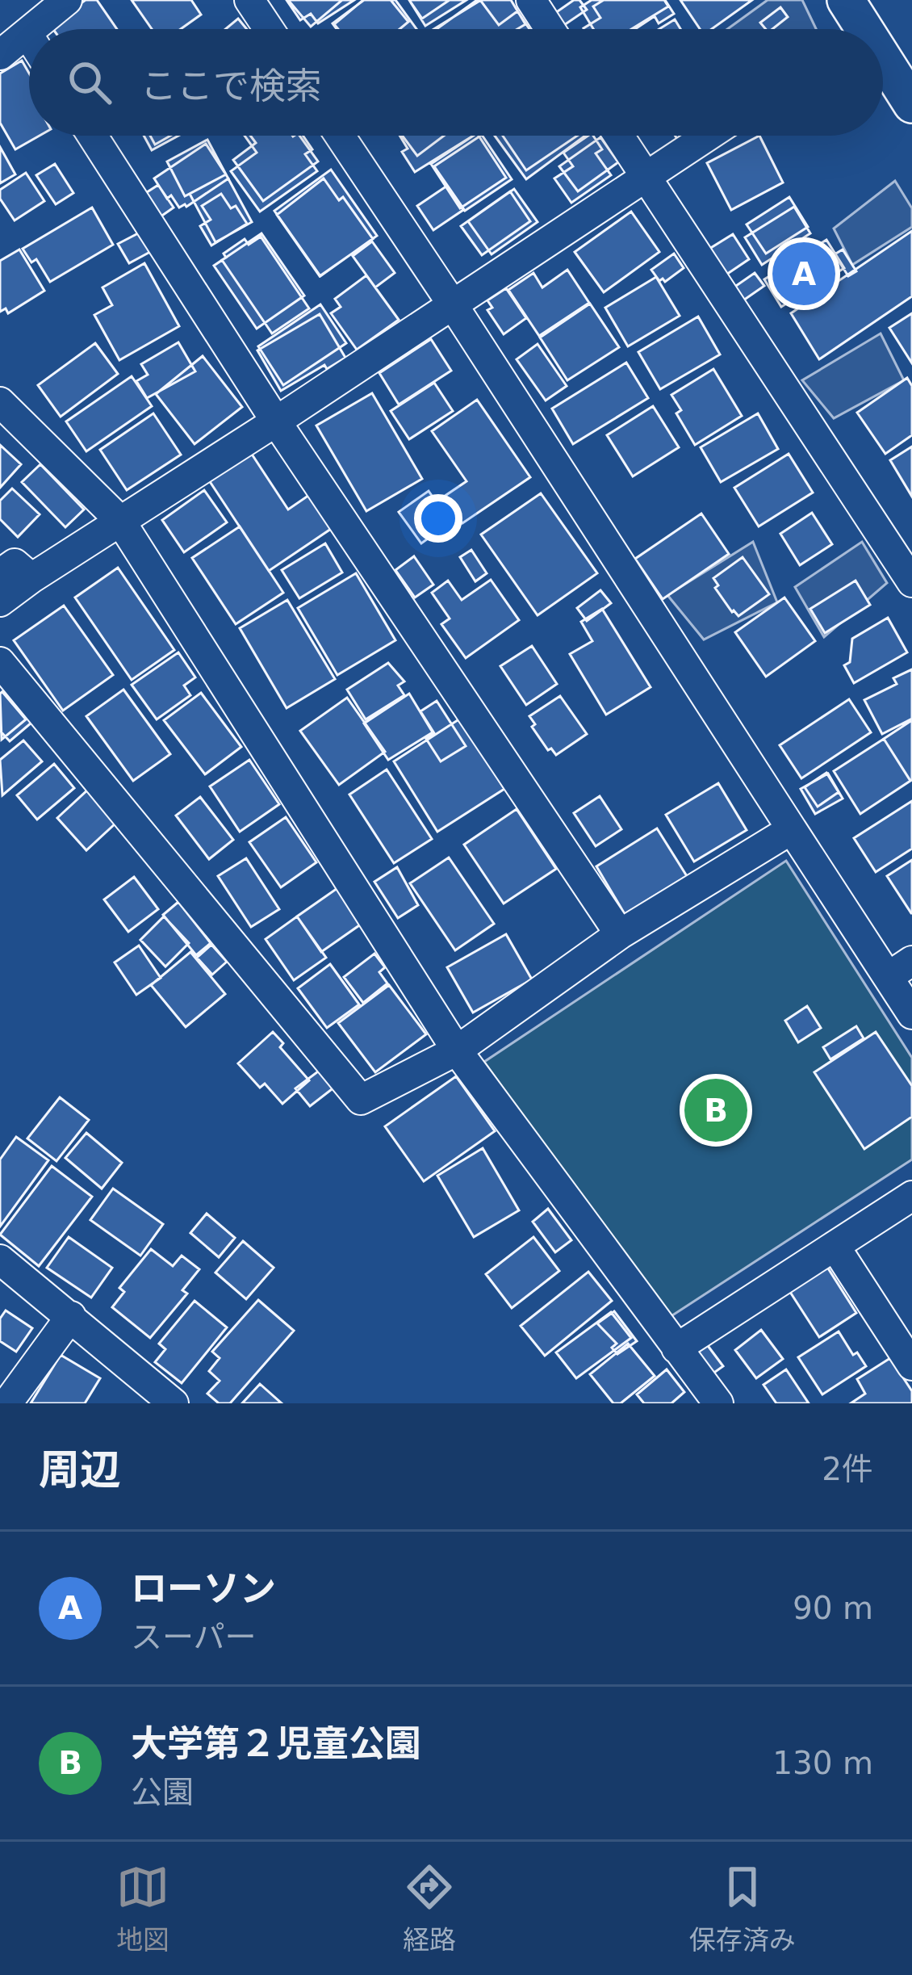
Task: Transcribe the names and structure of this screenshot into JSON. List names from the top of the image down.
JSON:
{
  "page": {
    "search": "ここで検索",
    "pins": ["A", "B"],
    "heading": ["周辺", "2件"],
    "list": [
      {
        "mark": "A",
        "name": "ローソン",
        "note": "スーパー",
        "value": "90 m"
      },
      {
        "mark": "B",
        "name": "大学第２児童公園",
        "note": "公園",
        "value": "130 m"
      }
    ],
    "nav": ["地図", "経路", "保存済み"]
  }
}
